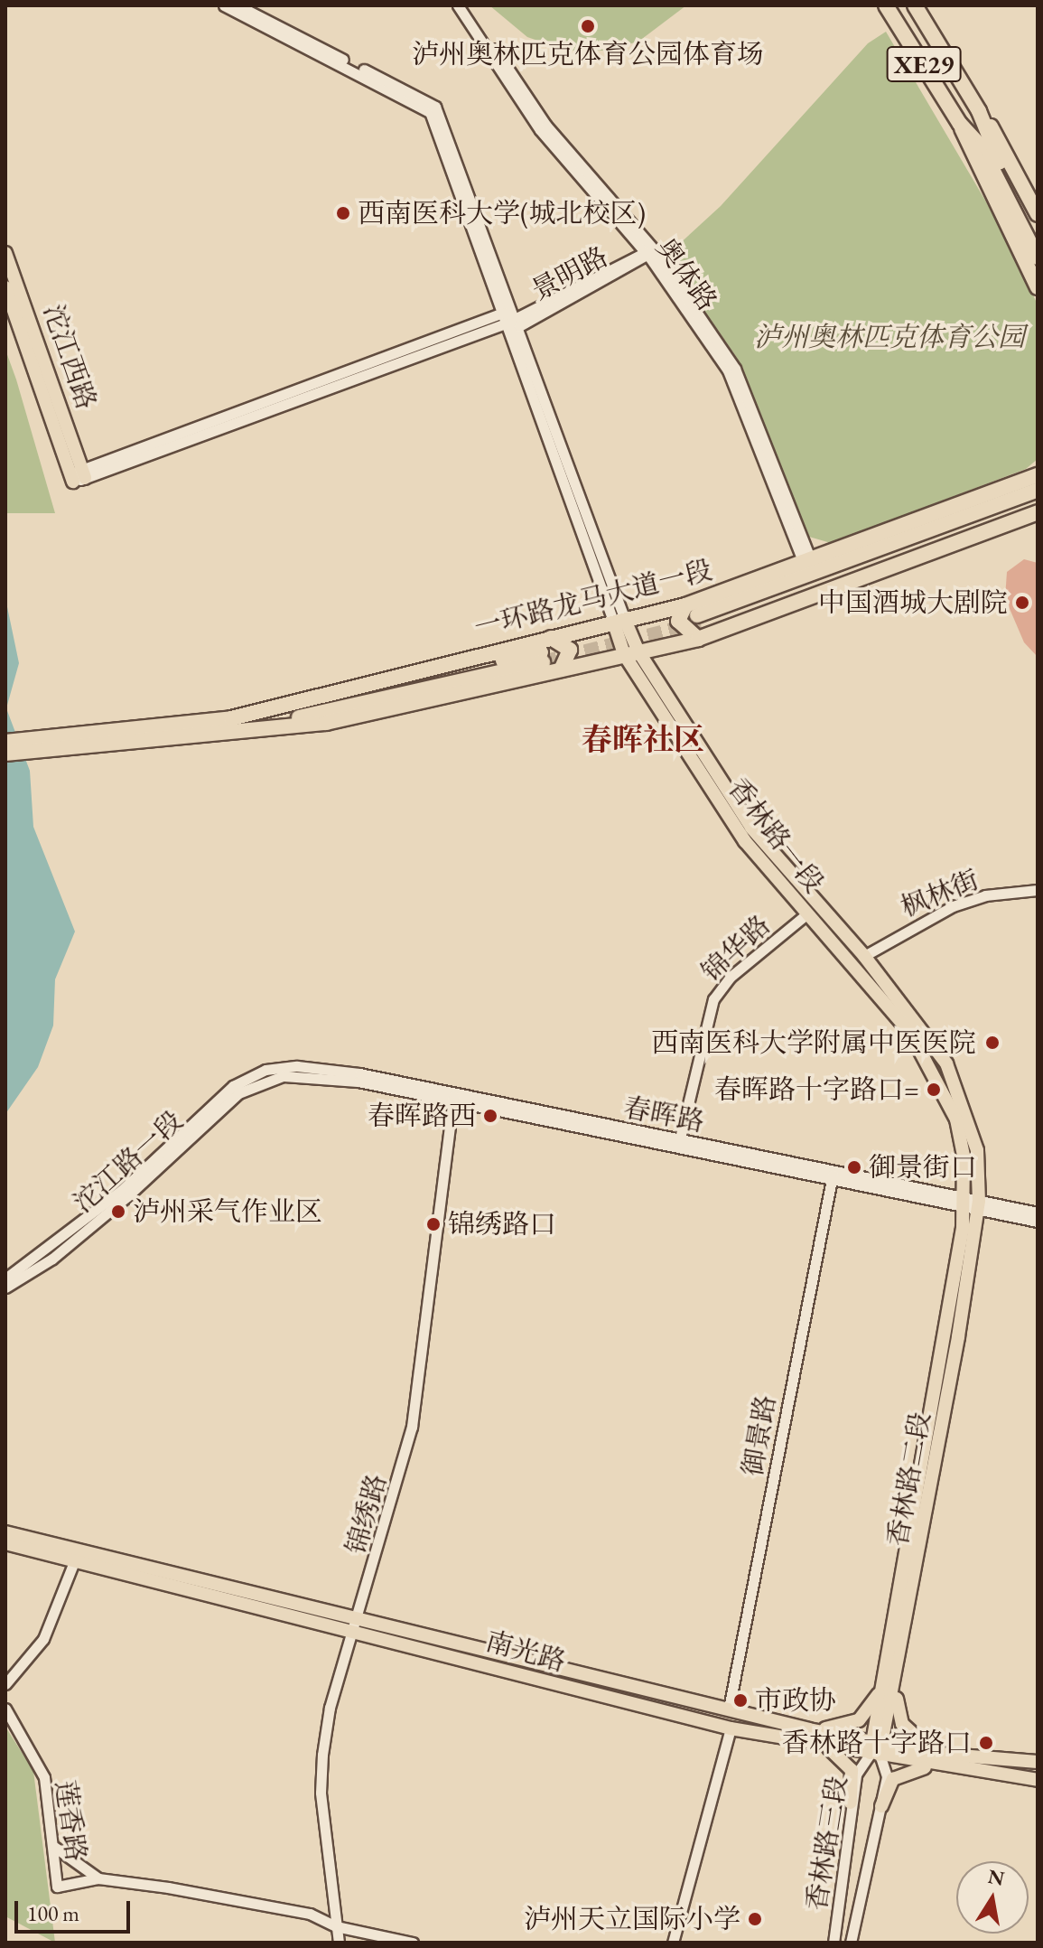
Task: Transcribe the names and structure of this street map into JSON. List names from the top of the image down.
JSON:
{
  "streets": {
    "highway": ["XE29", "一环路龙马大道一段"],
    "main road": [
      "沱江西路",
      "香林路一段",
      "香林路二段",
      "南光路"
    ],
    "street": [
      "景明路",
      "奥体路",
      "枫林街",
      "锦华路",
      "春晖路",
      "沱江路一段",
      "御景路",
      "锦绣路",
      "莲香路",
      "香林路三段"
    ]
  },
  "crossings": [
    ["景明路", "奥体路"],
    ["景明路", "沱江西路"],
    ["景明路", "香林路一段"],
    ["奥体路", "一环路龙马大道一段"],
    ["一环路龙马大道一段", "香林路一段"],
    ["香林路一段", "枫林街"],
    ["香林路一段", "锦华路"],
    ["香林路一段", "春晖路"],
    ["香林路一段", "香林路二段"],
    ["锦华路", "春晖路"],
    ["春晖路", "沱江路一段"],
    ["春晖路", "御景路"],
    ["春晖路", "香林路二段"],
    ["春晖路", "锦绣路"],
    ["御景路", "南光路"],
    ["香林路二段", "南光路"],
    ["香林路二段", "香林路三段"],
    ["锦绣路", "南光路"],
    ["锦绣路", "莲香路"],
    ["南光路", "香林路三段"]
  ],
  "districts": ["春晖社区"],
  "parks": ["泸州奥林匹克体育公园"],
  "places": [
    "泸州奥林匹克体育公园体育场",
    "西南医科大学(城北校区)",
    "中国酒城大剧院",
    "西南医科大学附属中医医院",
    "春晖路十字路口=",
    "春晖路西",
    "御景街口",
    "泸州采气作业区",
    "锦绣路口",
    "市政协",
    "香林路十字路口",
    "泸州天立国际小学"
  ],
  "scale_bar": "100 m",
  "north": "top"
}
